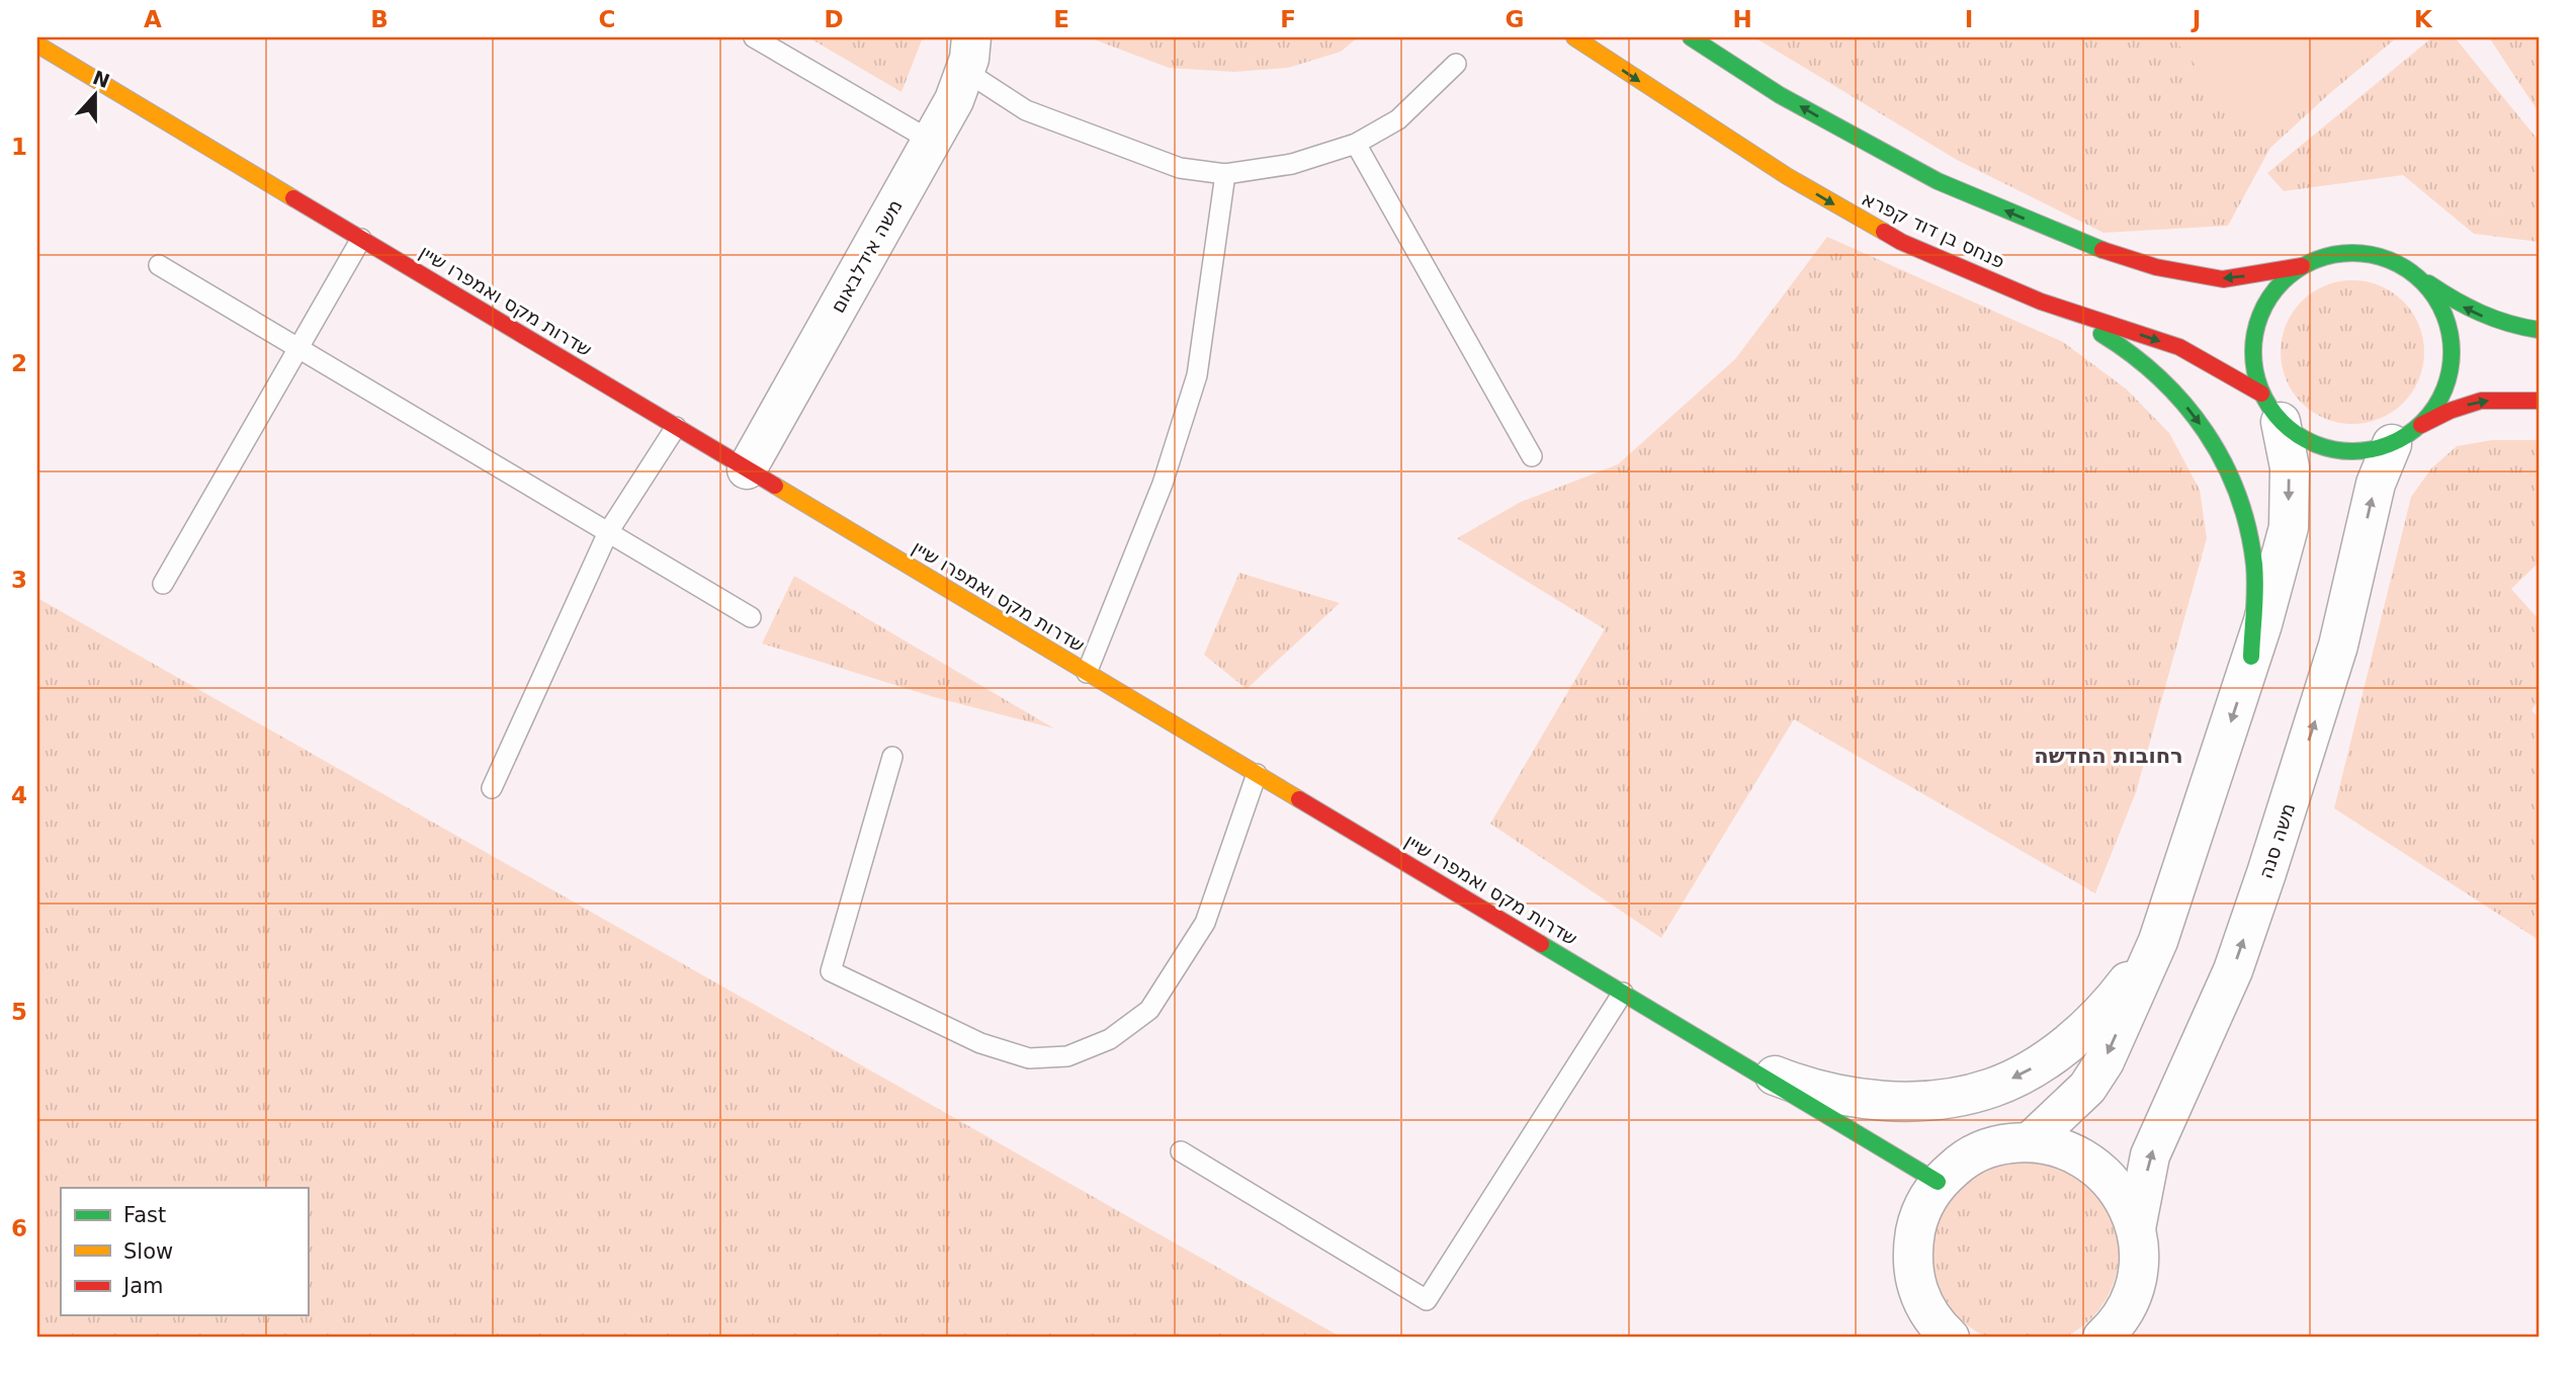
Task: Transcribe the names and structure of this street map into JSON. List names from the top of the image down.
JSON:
{
  "streets": {
    "main road": ["פנחס בן דוד קפרא", "שדרות מקס ואמפרו שיין"],
    "street": ["משה אידלבאום", "משה סנה"]
  },
  "crossings": [
    ["פנחס בן דוד קפרא", "משה סנה"],
    ["משה אידלבאום", "שדרות מקס ואמפרו שיין"]
  ],
  "districts": ["רחובות החדשה"],
  "legend": ["Fast", "Slow", "Jam"],
  "north": "top",
  "grid": {
    "columns": [
      "A",
      "B",
      "C",
      "D",
      "E",
      "F",
      "G",
      "H",
      "I",
      "J",
      "K"
    ],
    "rows": [
      "1",
      "2",
      "3",
      "4",
      "5",
      "6"
    ]
  }
}
